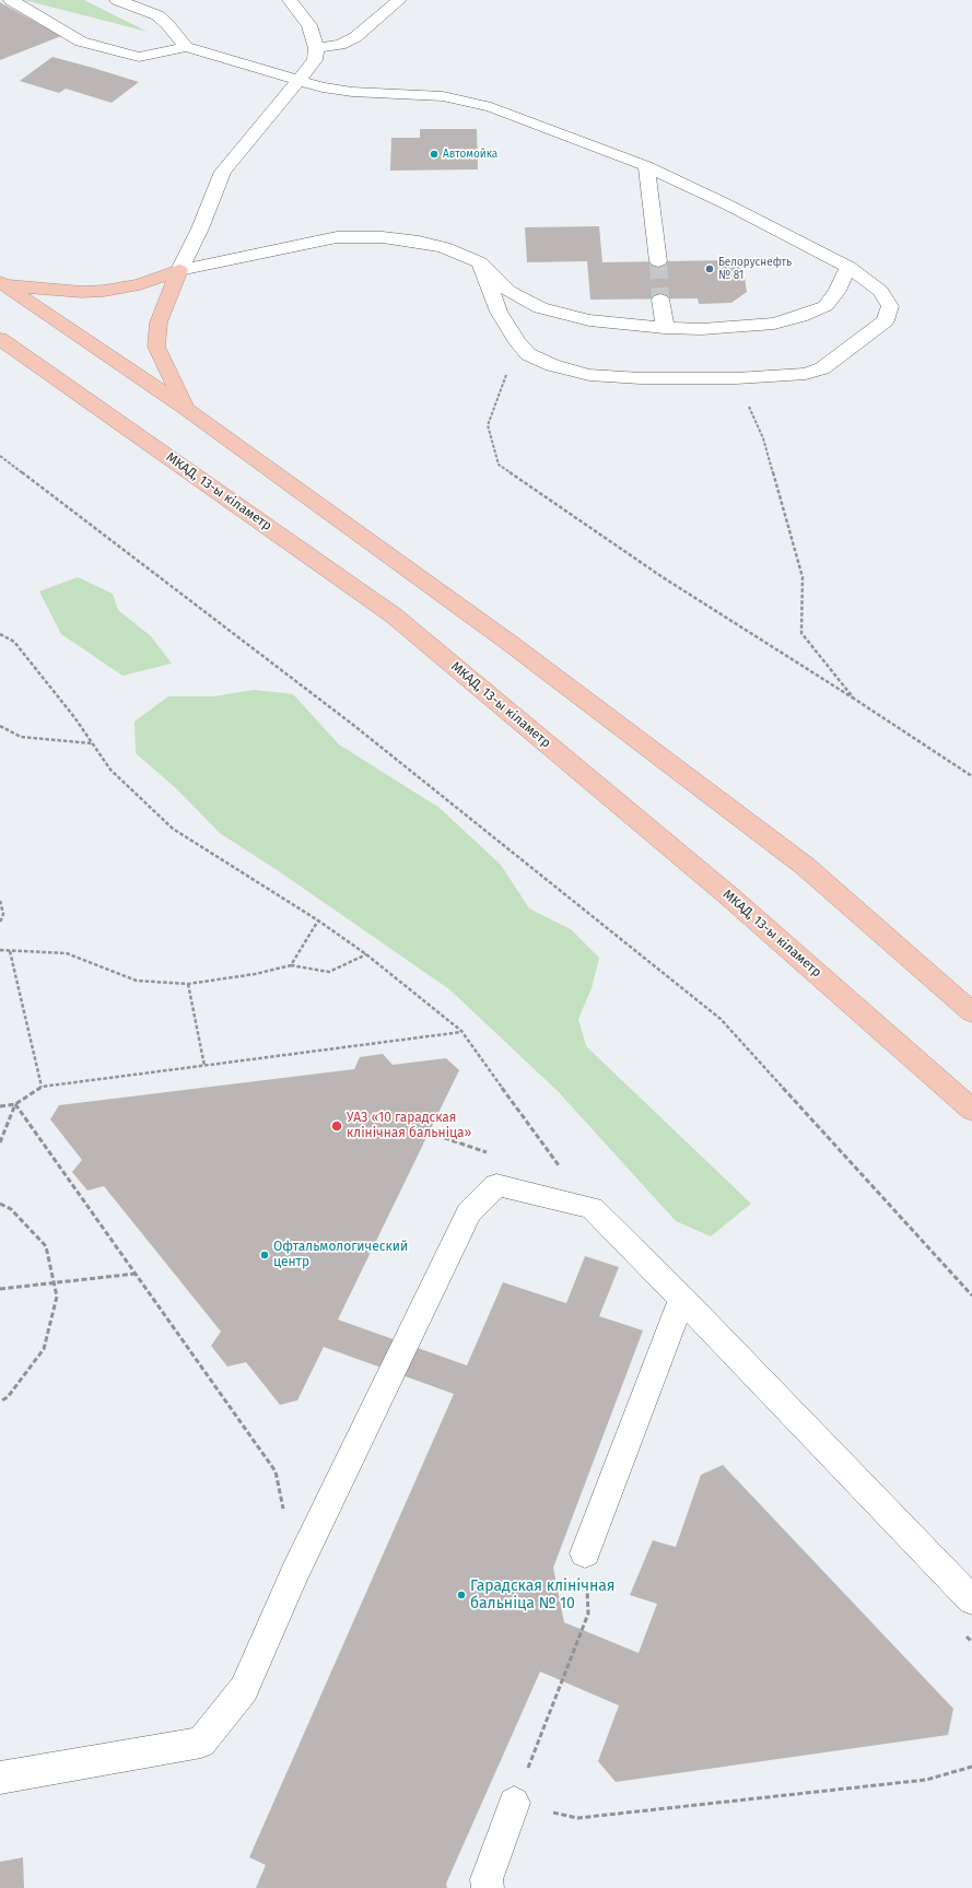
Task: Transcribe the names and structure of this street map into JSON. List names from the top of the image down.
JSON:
{
  "streets": {
    "highway": ["МКАД, 13-ы кіламетр"]
  },
  "places": [
    "Автомойка",
    "Белоруснефть № 81",
    "УАЗ «10 гарадская клінічная бальніца»",
    "Офтальмологический центр",
    "Гарадская клінічная бальніца № 10"
  ]
}
